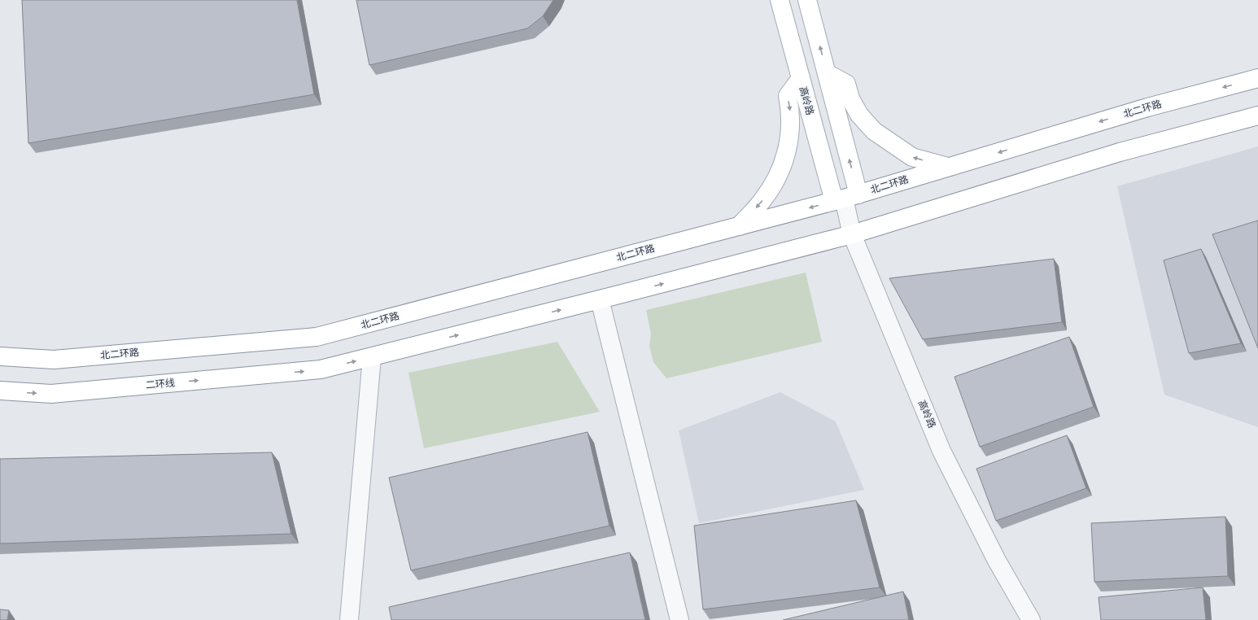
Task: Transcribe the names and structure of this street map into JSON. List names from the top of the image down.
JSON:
{
  "streets": {
    "main road": ["高岭路", "北二环路", "二环线"]
  },
  "crossings": [
    ["高岭路", "北二环路"]
  ],
  "one_way": ["二环线"]
}
